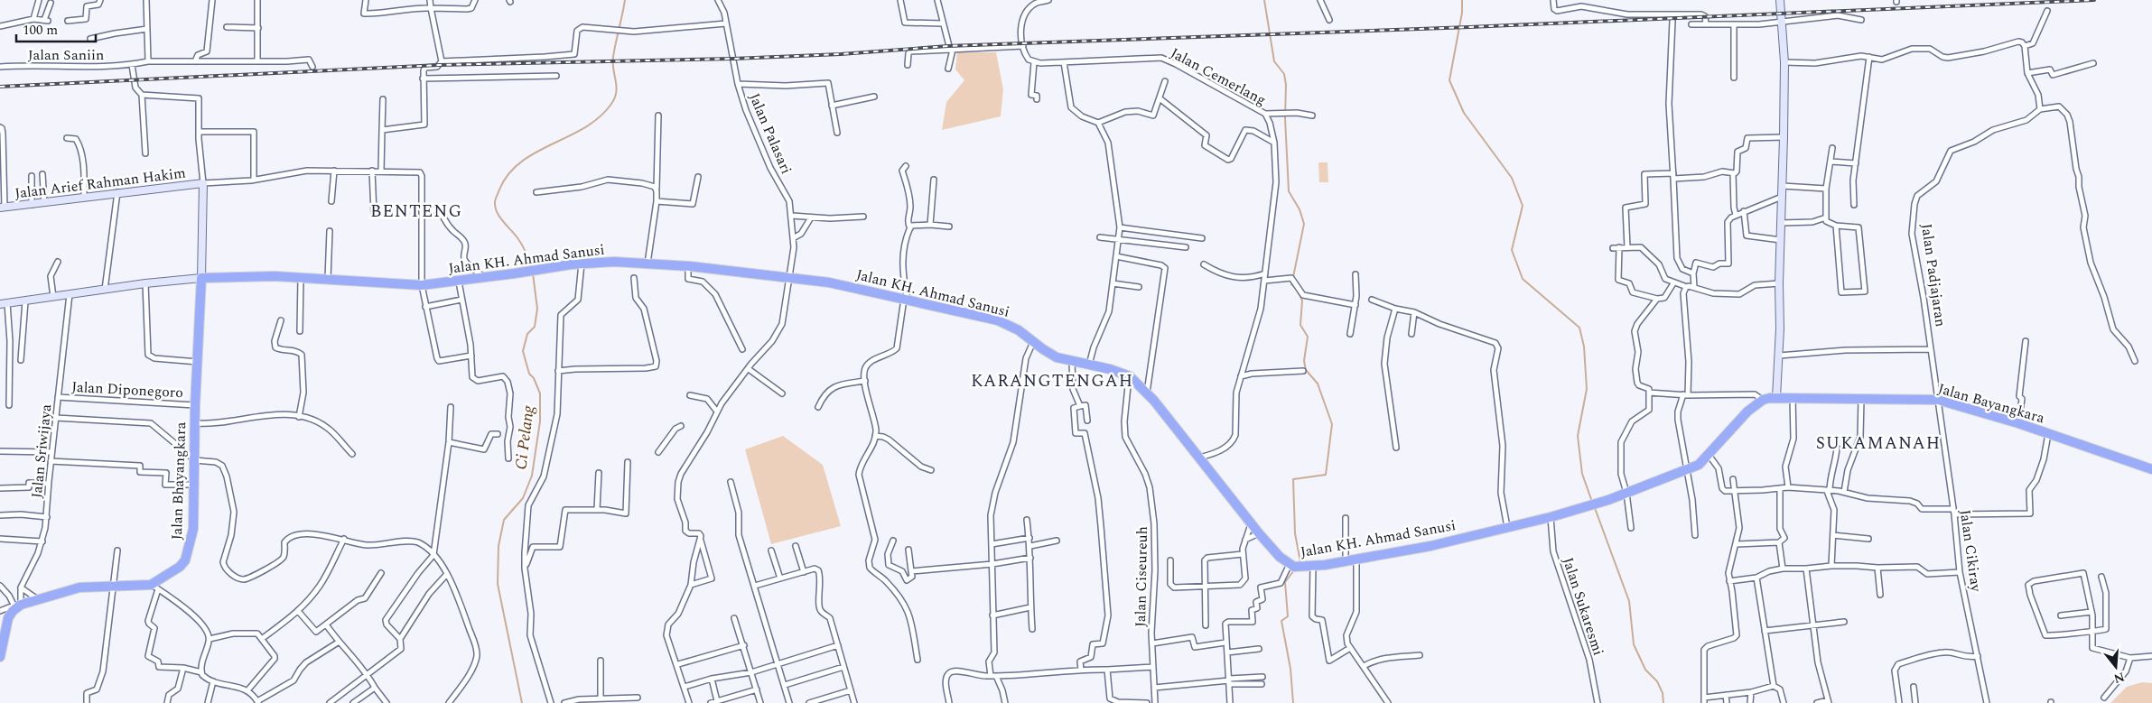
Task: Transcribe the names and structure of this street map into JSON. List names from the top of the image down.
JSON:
{
  "streets": {
    "highway": ["Jalan KH. Ahmad Sanusi", "Jalan Bayangkara", "Jalan Bhayangkara"],
    "main road": ["Jalan Arief Rahman Hakim"],
    "street": [
      "Jalan Saniin",
      "Jalan Cemerlang",
      "Jalan Palasari",
      "Jalan Padjajaran",
      "Jalan Diponegoro",
      "Jalan Sriwijaya",
      "Jalan Cikiray",
      "Jalan Ciseureuh",
      "Jalan Sukaresmi"
    ]
  },
  "crossings": [
    ["Jalan Cemerlang", "Jalan KH. Ahmad Sanusi"],
    ["Jalan Palasari", "Jalan KH. Ahmad Sanusi"],
    ["Jalan KH. Ahmad Sanusi", "Jalan Bayangkara"],
    ["Jalan KH. Ahmad Sanusi", "Jalan Bhayangkara"],
    ["Jalan KH. Ahmad Sanusi", "Jalan Ciseureuh"],
    ["Jalan KH. Ahmad Sanusi", "Jalan Sukaresmi"],
    ["Jalan Padjajaran", "Jalan Bayangkara"],
    ["Jalan Padjajaran", "Jalan Cikiray"],
    ["Jalan Diponegoro", "Jalan Sriwijaya"],
    ["Jalan Diponegoro", "Jalan Bhayangkara"],
    ["Jalan Bayangkara", "Jalan Cikiray"],
    ["Jalan Sriwijaya", "Jalan Bhayangkara"]
  ],
  "districts": ["BENTENG", "KARANGTENGAH", "SUKAMANAH"],
  "water": ["Ci Pelang"],
  "scale_bar": "100 m",
  "north": "bottom"
}
